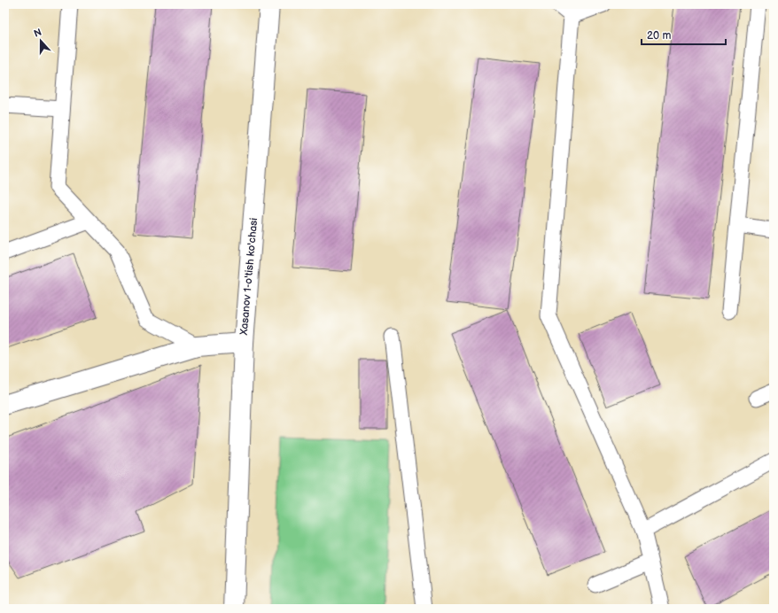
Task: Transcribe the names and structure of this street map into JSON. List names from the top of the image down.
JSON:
{
  "streets": {
    "street": ["Xasanov 1-o'tish ko'chasi"]
  },
  "scale_bar": "20 m",
  "north": "top"
}
